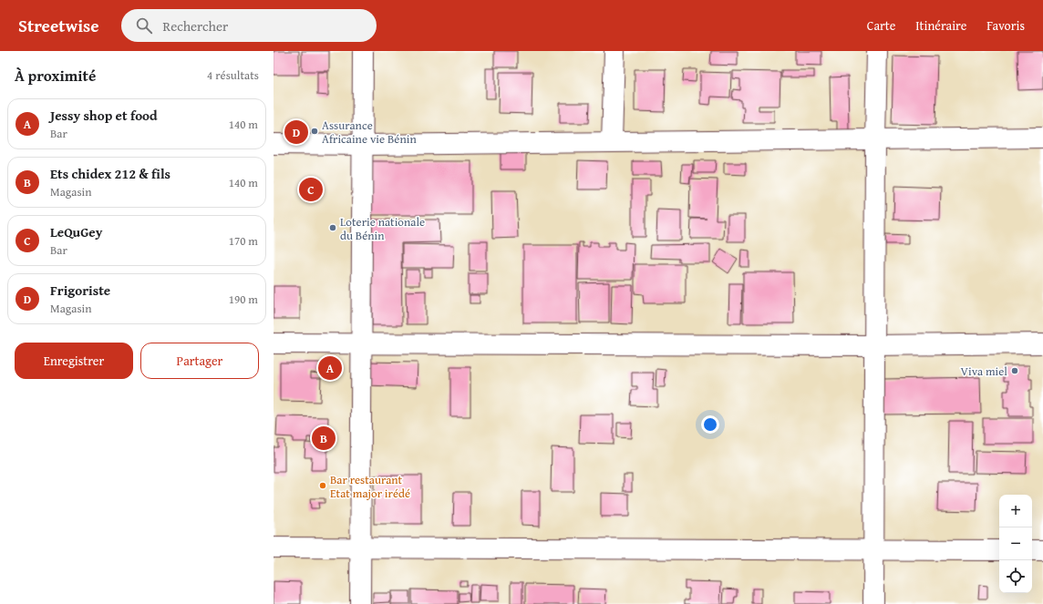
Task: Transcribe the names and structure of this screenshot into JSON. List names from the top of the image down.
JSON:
{
  "places": [
    "Assurance Africaine vie Bénin",
    "Loterie nationale du Bénin",
    "Viva miel",
    "Bar restaurant Etat major irédé"
  ],
  "page": {
    "header": "Streetwise",
    "search": "Rechercher",
    "nav": ["Carte", "Itinéraire", "Favoris"],
    "heading": ["À proximité", "4 résultats"],
    "list": [
      {
        "mark": "A",
        "name": "Jessy shop et food",
        "note": "Bar",
        "value": "140 m"
      },
      {
        "mark": "B",
        "name": "Ets chidex 212 & fils",
        "note": "Magasin",
        "value": "140 m"
      },
      {
        "mark": "C",
        "name": "LeQuGey",
        "note": "Bar",
        "value": "170 m"
      },
      {
        "mark": "D",
        "name": "Frigoriste",
        "note": "Magasin",
        "value": "190 m"
      }
    ],
    "pins": [
      "D",
      "C",
      "A",
      "B"
    ],
    "buttons": ["Enregistrer", "Partager"],
    "map_buttons": ["+", "−"]
  }
}
